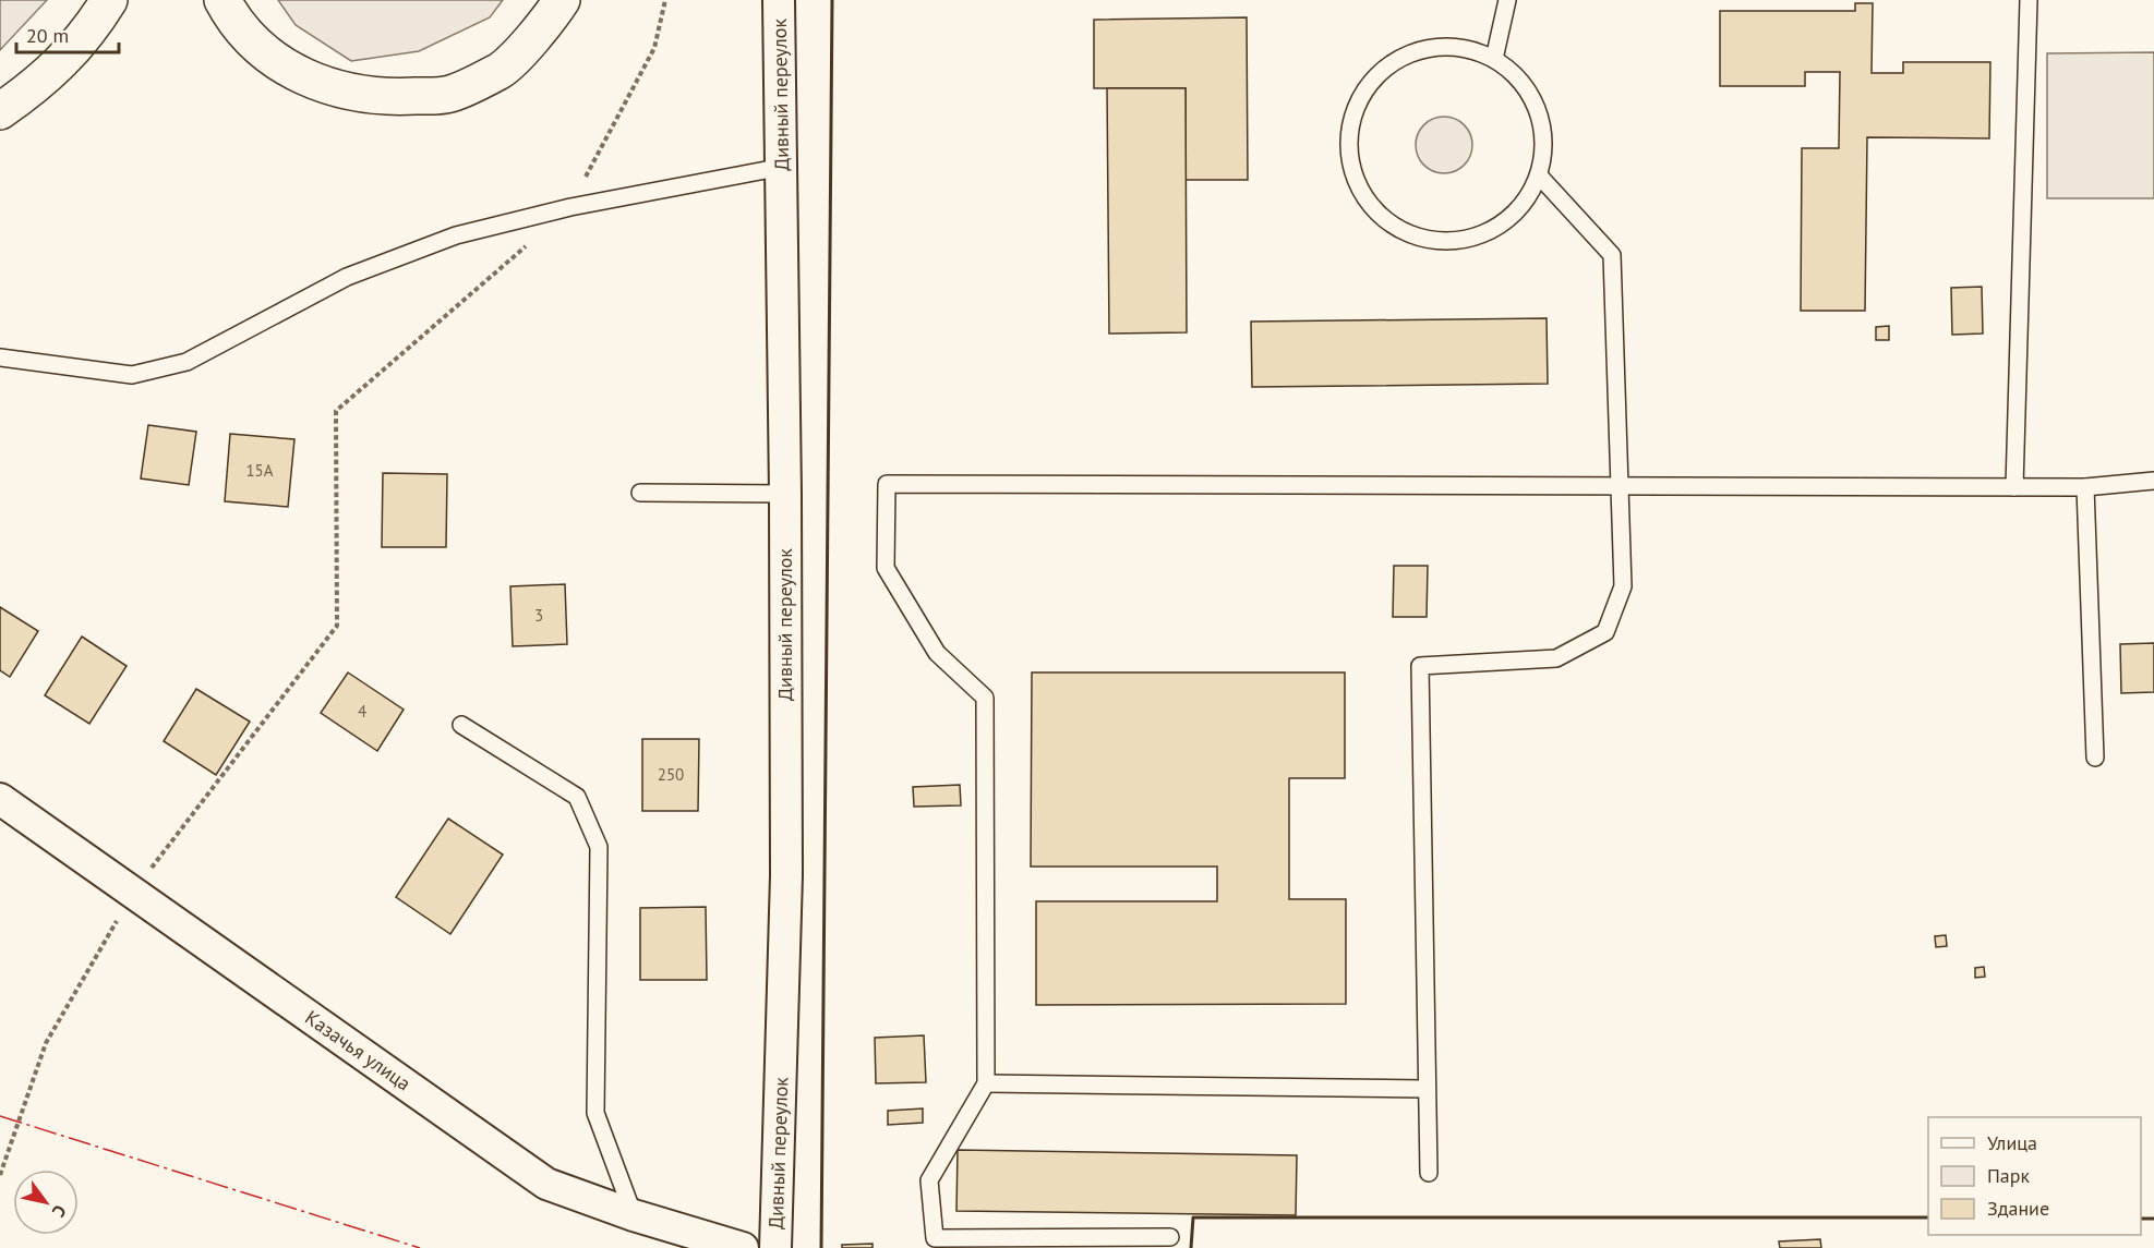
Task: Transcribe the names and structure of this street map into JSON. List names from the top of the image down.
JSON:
{
  "streets": {
    "street": ["Дивный переулок", "Казачья улица"]
  },
  "house_numbers": [
    "15А",
    "3",
    "4",
    "250"
  ],
  "legend": ["Улица", "Парк", "Здание"],
  "scale_bar": "20 m",
  "north": "bottom right"
}
